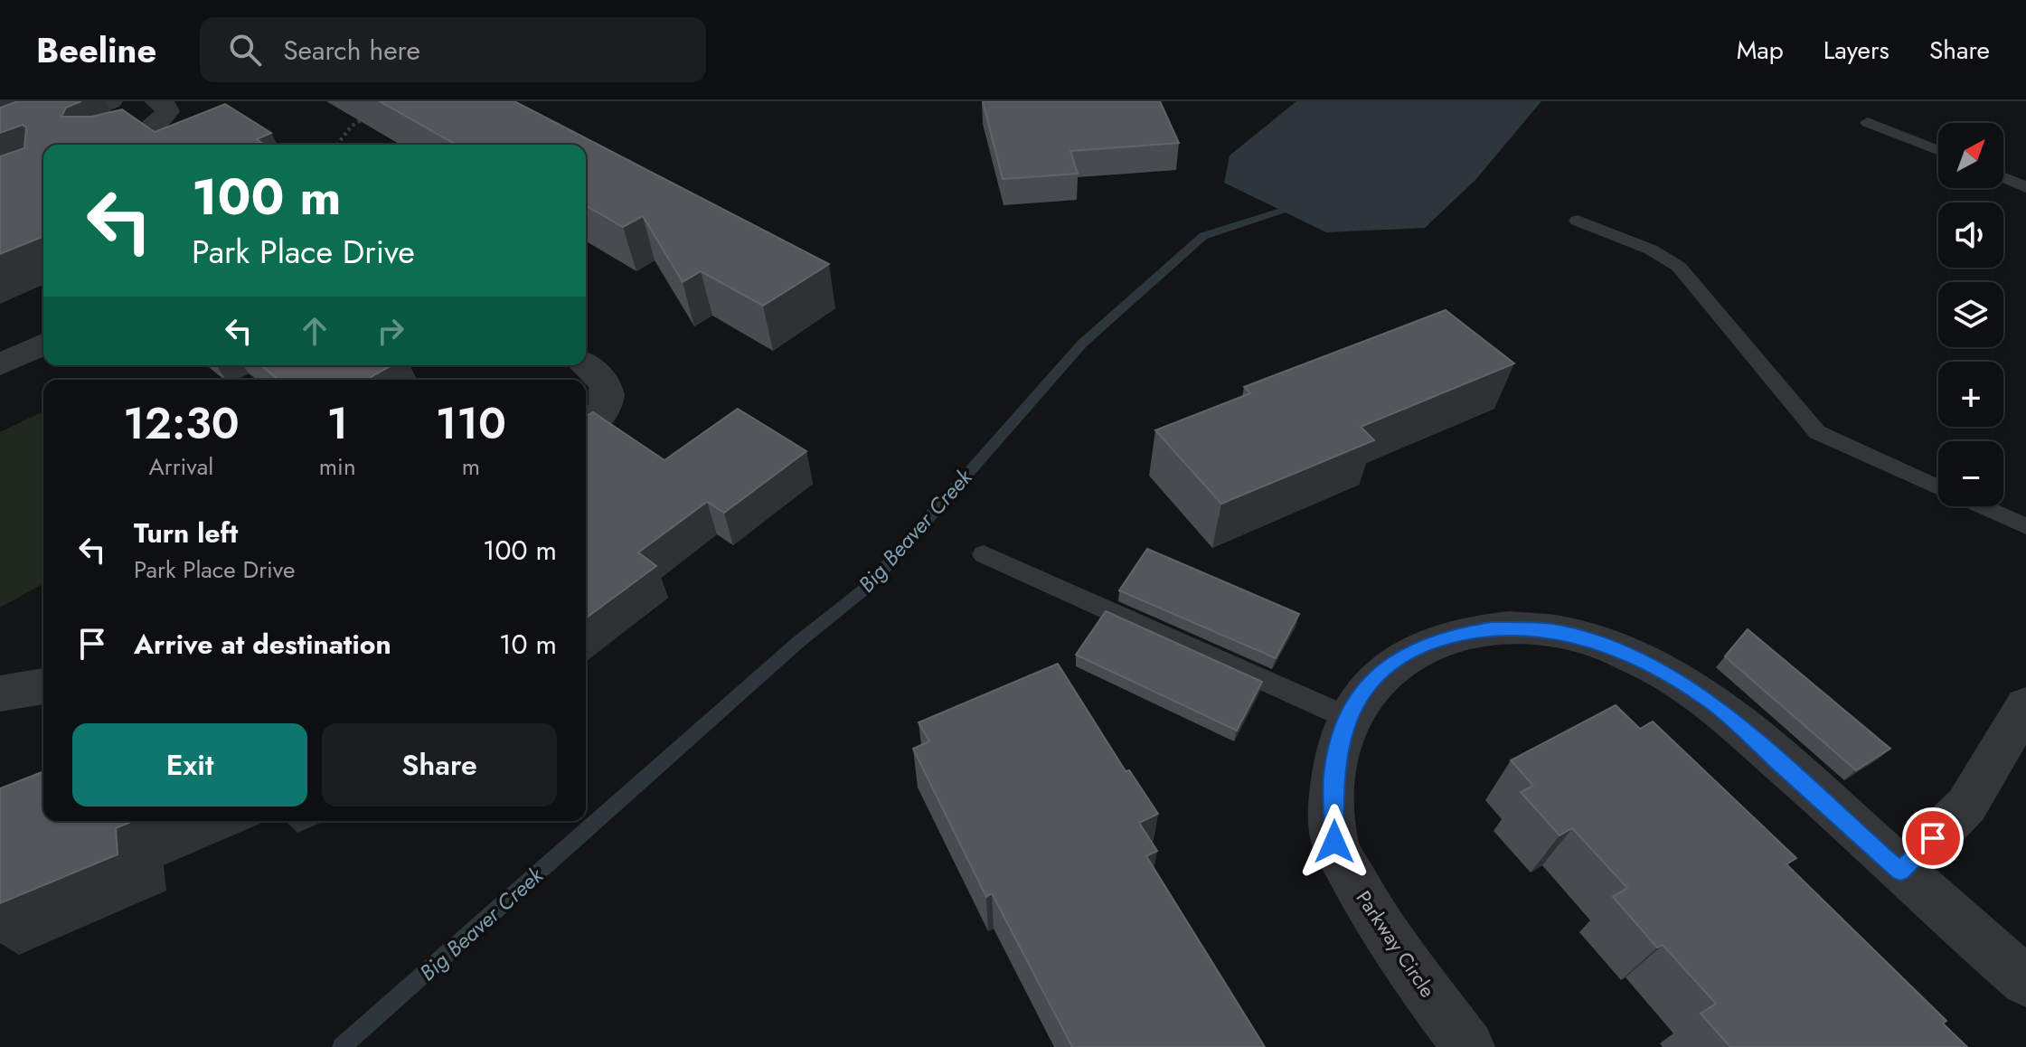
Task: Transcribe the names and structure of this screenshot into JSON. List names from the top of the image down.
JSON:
{
  "streets": {
    "street": ["Parkway Circle"]
  },
  "water": ["Big Beaver Creek"],
  "north": "top right",
  "page": {
    "header": "Beeline",
    "search": "Search here",
    "nav": ["Map", "Layers", "Share"],
    "map_buttons": ["+", "−"],
    "turn": ["100 m", "Park Place Drive"],
    "eta": [
      "12:30",
      "Arrival",
      "1",
      "min",
      "110",
      "m"
    ],
    "list": [
      {
        "name": "Turn left",
        "note": "Park Place Drive",
        "value": "100 m"
      },
      {
        "name": "Arrive at destination",
        "value": "10 m"
      }
    ],
    "buttons": ["Exit", "Share"]
  }
}
